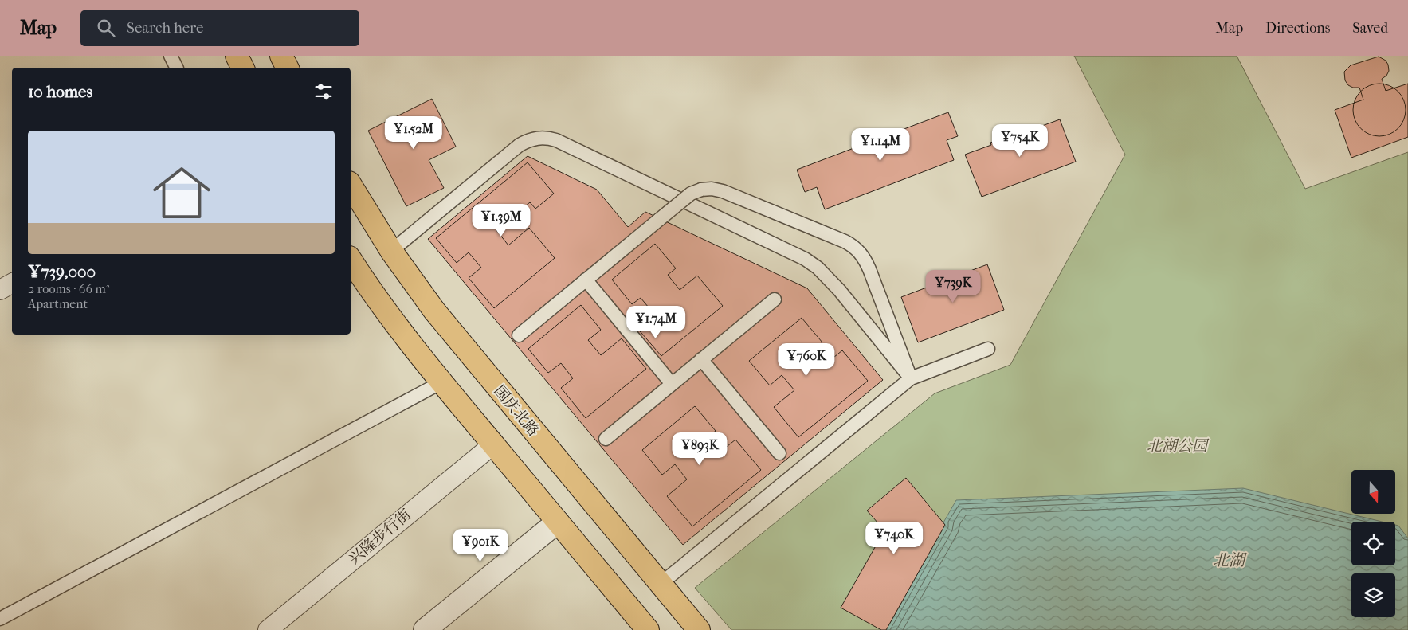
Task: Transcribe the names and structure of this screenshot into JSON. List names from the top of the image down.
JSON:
{
  "streets": {
    "main road": ["国庆北路"],
    "street": ["兴隆步行街"]
  },
  "water": ["北湖"],
  "parks": ["北湖公园"],
  "north": "bottom",
  "page": {
    "header": "Map",
    "search": "Search here",
    "nav": ["Map", "Directions", "Saved"],
    "heading": "10 homes",
    "list": [
      {
        "name": "¥739,000",
        "note": "2 rooms · 66 m² · Apartment"
      }
    ],
    "price": [
      "¥1.52M",
      "¥754K",
      "¥1.14M",
      "¥1.39M",
      "¥739K",
      "¥1.74M",
      "¥760K",
      "¥893K",
      "¥740K",
      "¥901K"
    ]
  }
}
